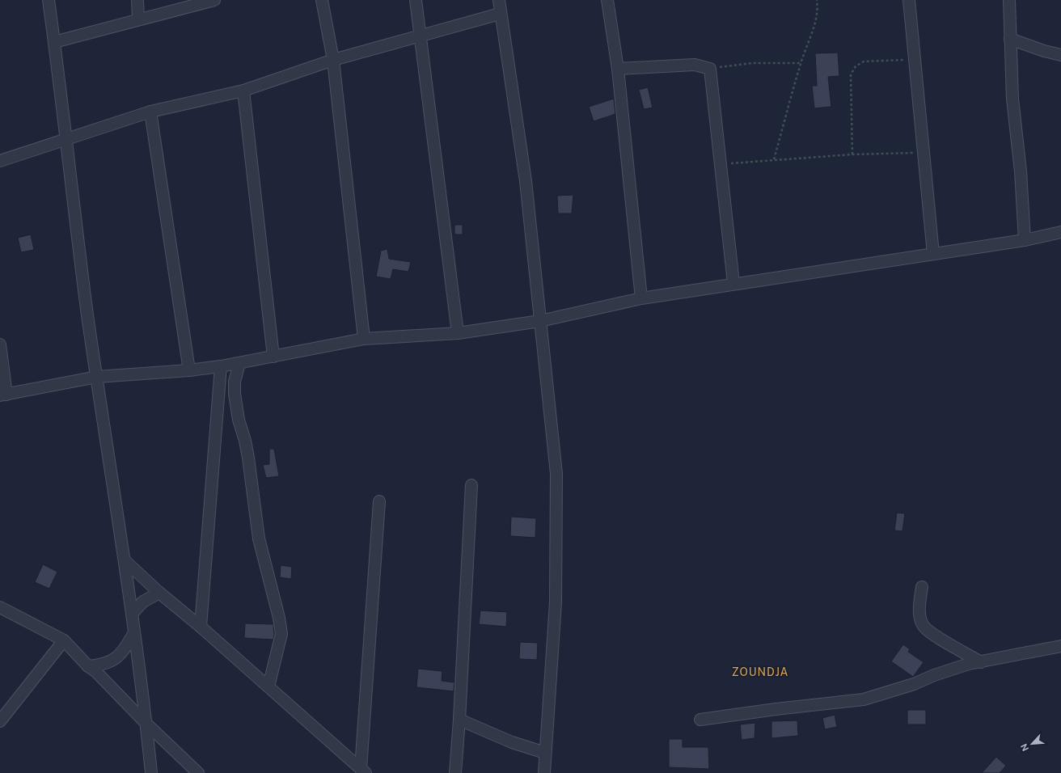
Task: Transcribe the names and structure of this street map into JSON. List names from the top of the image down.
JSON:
{
  "districts": ["ZOUNDJA"],
  "north": "bottom left"
}
